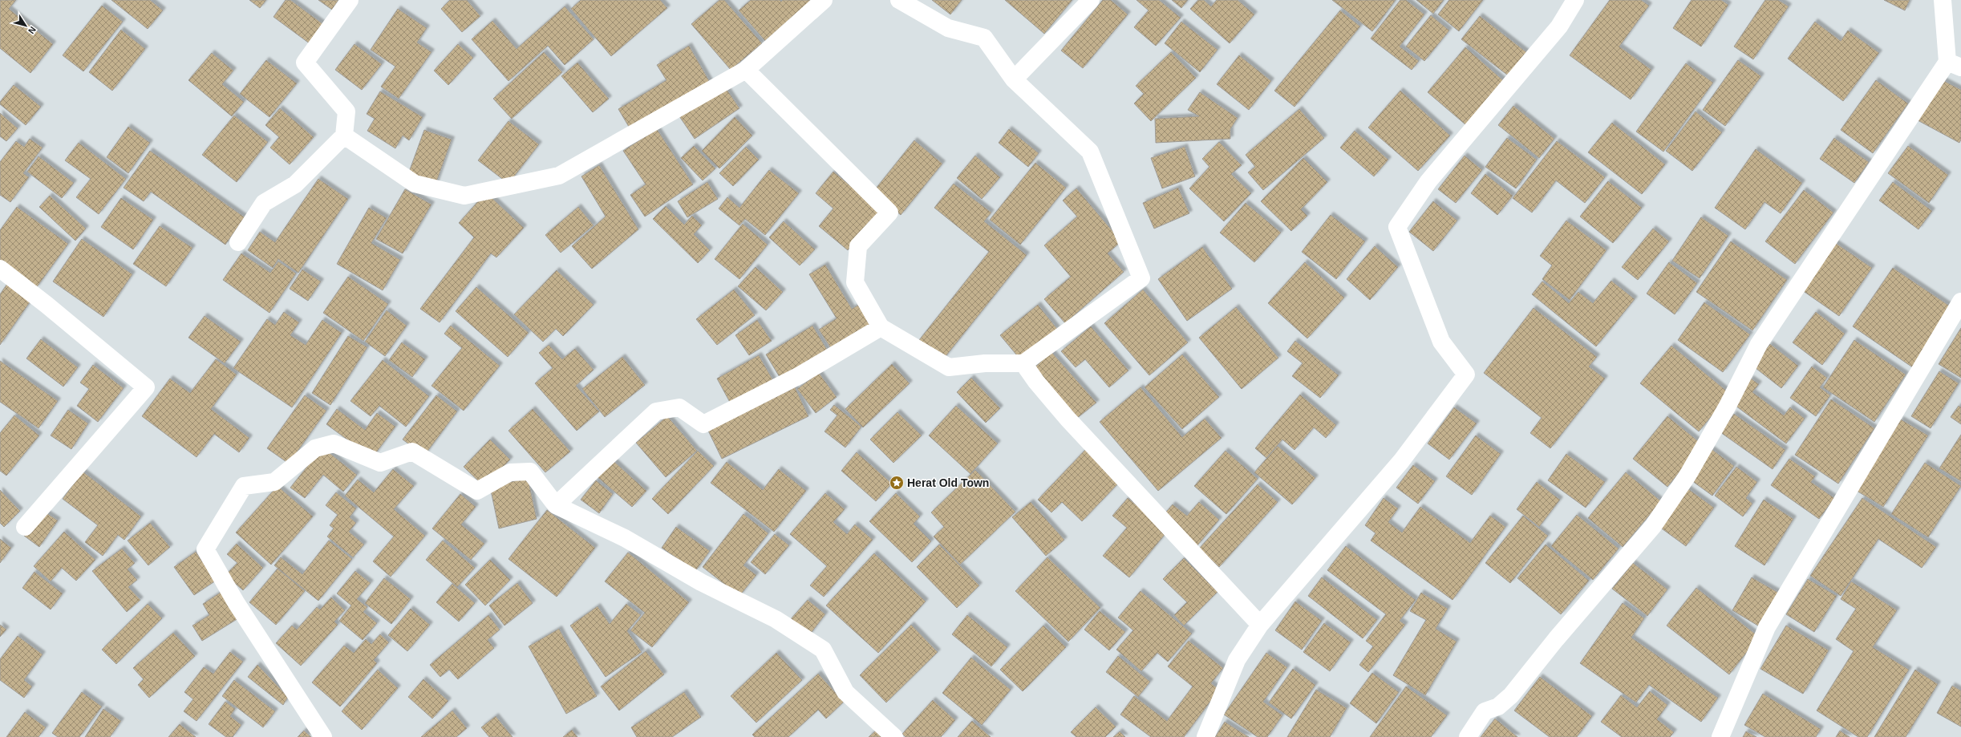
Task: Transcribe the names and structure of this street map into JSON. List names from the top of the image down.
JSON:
{
  "places": {
    "place": ["Herat Old Town"]
  },
  "north": "bottom right"
}
